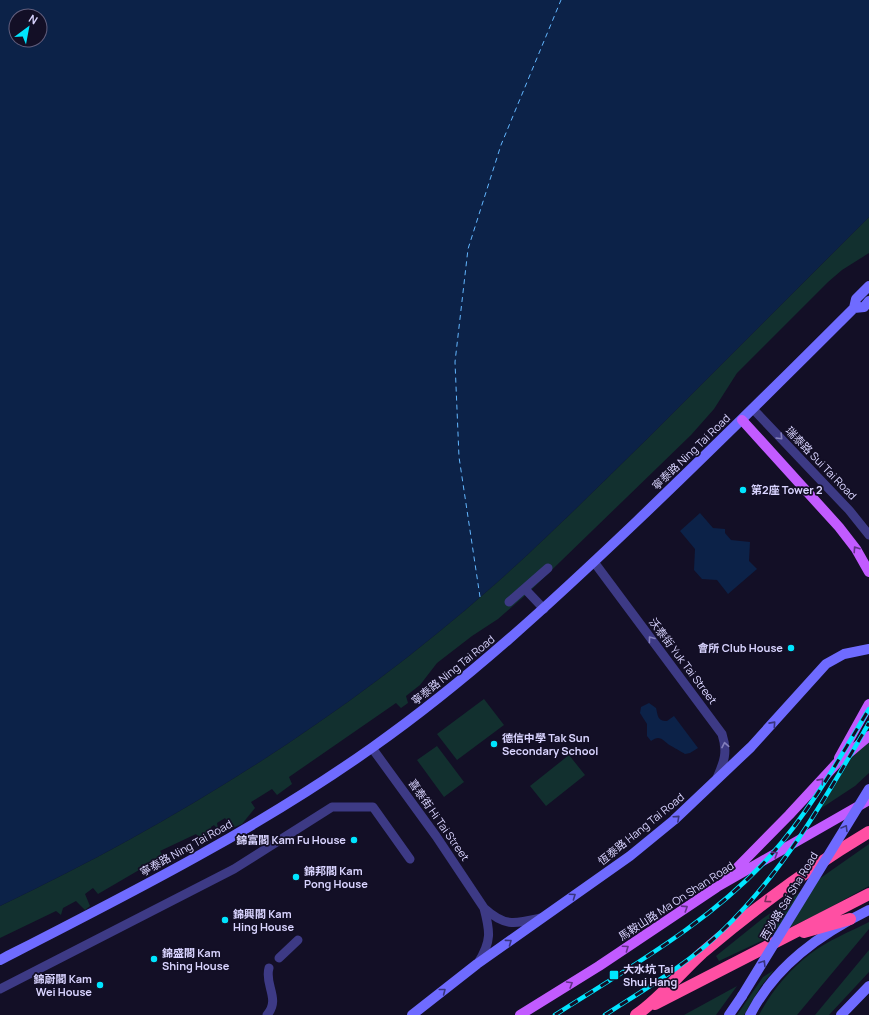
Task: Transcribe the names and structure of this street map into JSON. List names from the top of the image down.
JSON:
{
  "streets": {
    "main road": ["馬鞍山路 Ma On Shan Road"],
    "street": [
      "寧泰路 Ning Tai Road",
      "瑞泰路 Sui Tai Road",
      "沃泰街 Yuk Tai Street",
      "喜泰街 Hi Tai Street",
      "恆泰路 Hang Tai Road",
      "西沙路 Sai Sha Road"
    ]
  },
  "crossings": [
    ["寧泰路 Ning Tai Road", "瑞泰路 Sui Tai Road"],
    ["寧泰路 Ning Tai Road", "沃泰街 Yuk Tai Street"],
    ["寧泰路 Ning Tai Road", "喜泰街 Hi Tai Street"],
    ["沃泰街 Yuk Tai Street", "恆泰路 Hang Tai Road"],
    ["喜泰街 Hi Tai Street", "恆泰路 Hang Tai Road"]
  ],
  "one_way": ["瑞泰路 Sui Tai Road", "沃泰街 Yuk Tai Street", "恆泰路 Hang Tai Road"],
  "places": {
    "other": [
      "第2座 Tower 2",
      "會所 Club House",
      "德信中學 Tak Sun Secondary School",
      "錦富閣 Kam Fu House",
      "錦邦閣 Kam Pong House",
      "錦興閣 Kam Hing House",
      "錦盛閣 Kam Shing House",
      "錦蔚閣 Kam Wei House"
    ],
    "transit": ["大水坑 Tai Shui Hang"]
  },
  "north": "top right"
}
